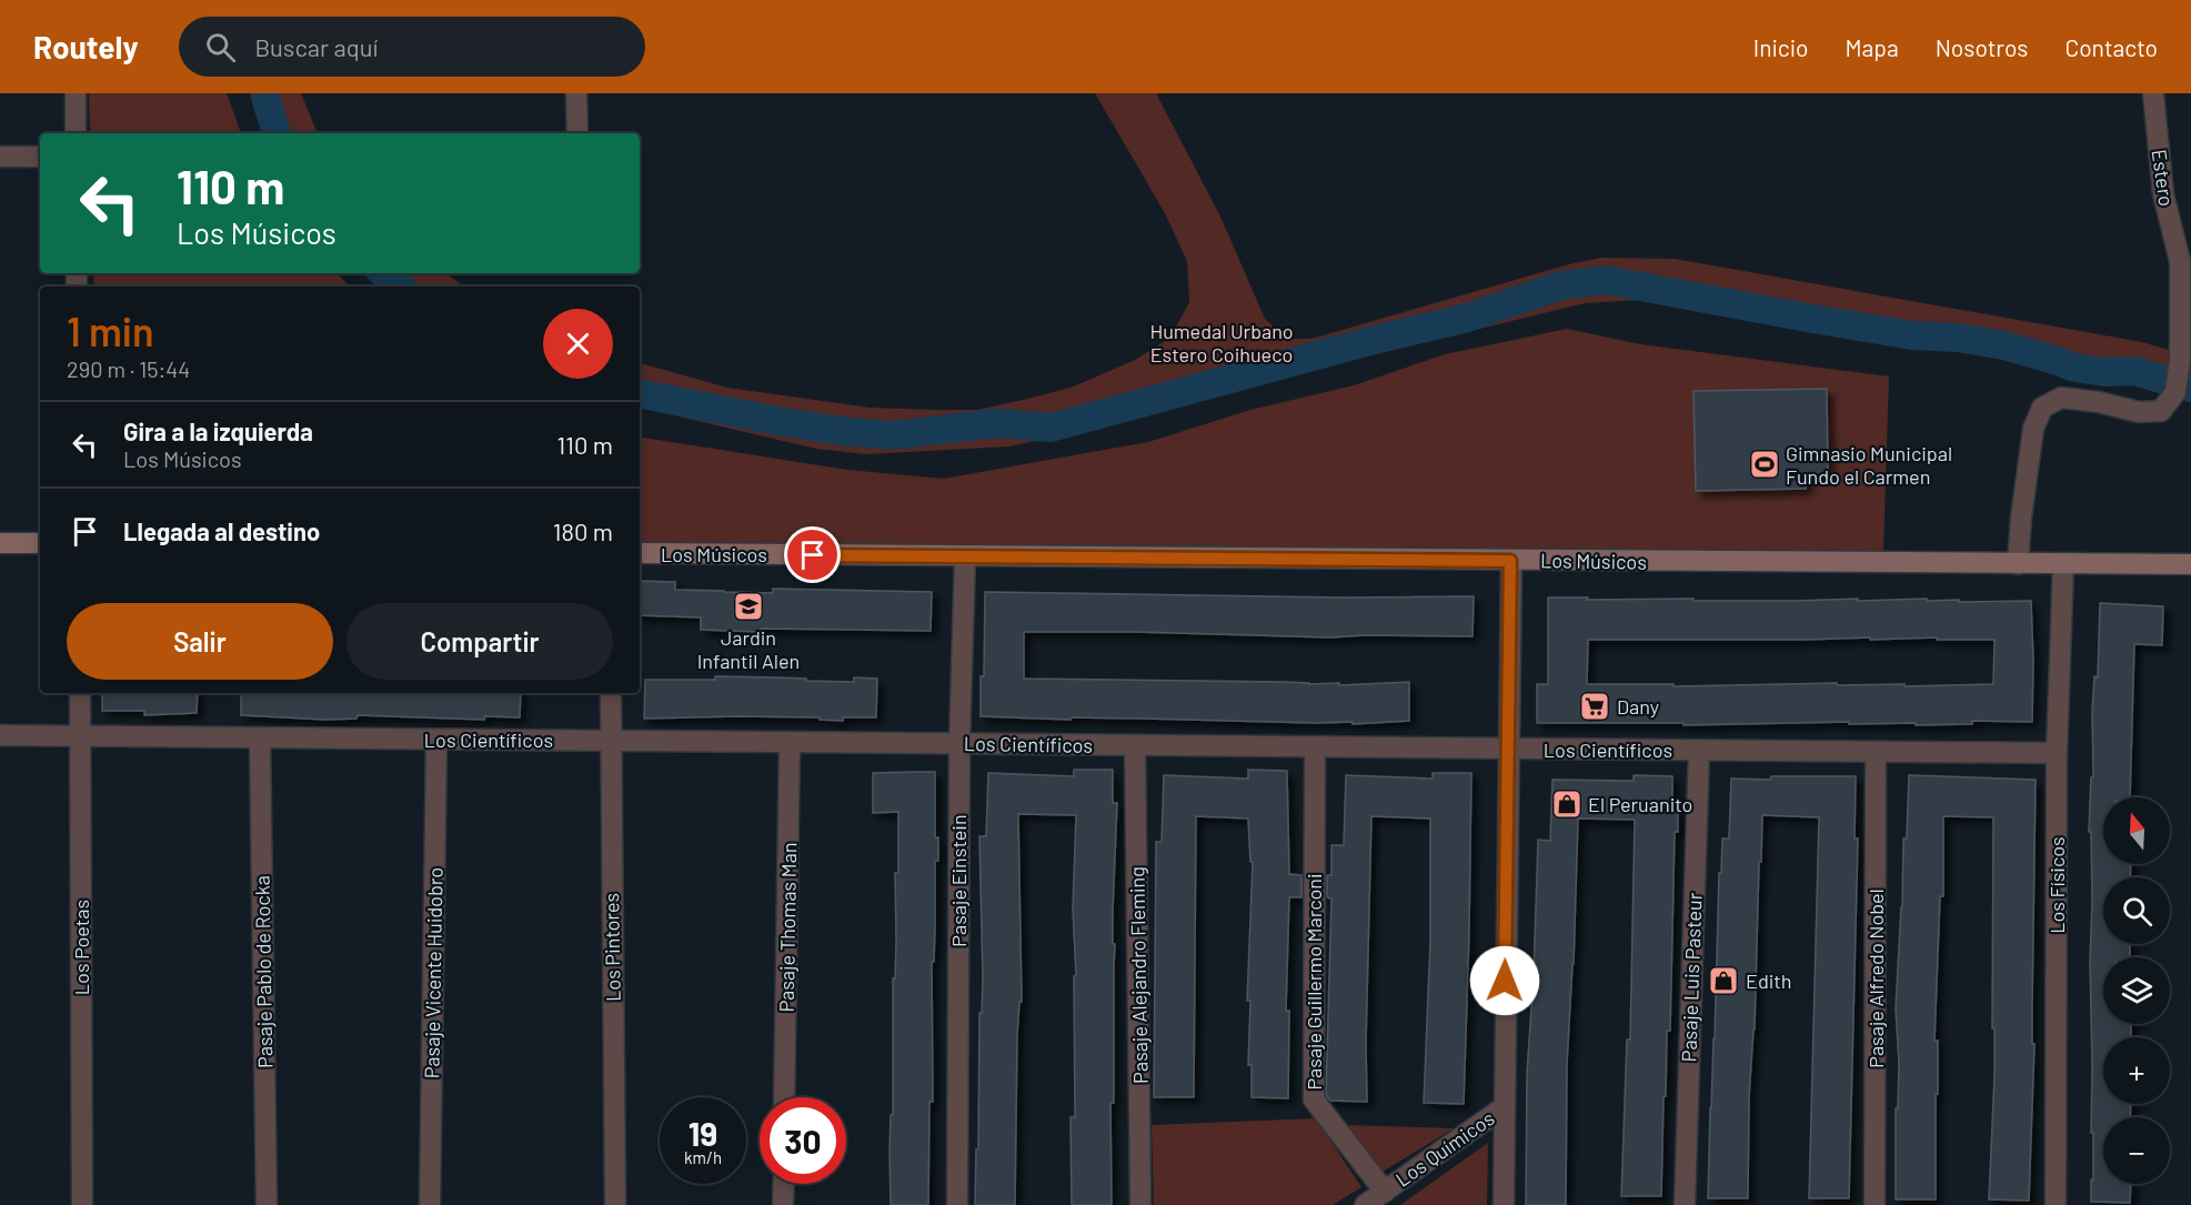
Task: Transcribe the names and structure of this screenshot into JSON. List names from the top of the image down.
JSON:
{
  "streets": {
    "street": [
      "Estero",
      "Los Músicos",
      "Los Científicos",
      "Pasaje Einstein",
      "Los Físicos",
      "Pasaje Thomas Man",
      "Los Poetas",
      "Los Pintores",
      "Pasaje Pablo de Rocka",
      "Pasaje Vicente Huidobro",
      "Pasaje Alejandro Fleming",
      "Pasaje Luis Pasteur",
      "Pasaje Alfredo Nobel",
      "Pasaje Guillermo Marconi",
      "Los Químicos"
    ]
  },
  "crossings": [
    ["Los Músicos", "Pasaje Einstein"],
    ["Los Músicos", "Los Físicos"],
    ["Los Músicos", "Los Químicos"],
    ["Los Científicos", "Pasaje Einstein"],
    ["Los Científicos", "Los Físicos"],
    ["Los Científicos", "Pasaje Thomas Man"],
    ["Los Científicos", "Los Poetas"],
    ["Los Científicos", "Los Pintores"],
    ["Los Científicos", "Pasaje Pablo de Rocka"],
    ["Los Científicos", "Pasaje Vicente Huidobro"],
    ["Los Científicos", "Pasaje Alejandro Fleming"],
    ["Los Científicos", "Pasaje Luis Pasteur"],
    ["Los Científicos", "Pasaje Alfredo Nobel"],
    ["Los Científicos", "Pasaje Guillermo Marconi"],
    ["Los Científicos", "Los Químicos"],
    ["Pasaje Guillermo Marconi", "Los Químicos"]
  ],
  "parks": ["Humedal Urbano Estero Coihueco"],
  "places": {
    "sports": ["Gimnasio Municipal Fundo el Carmen"],
    "school or university": ["Jardin Infantil Alen"],
    "supermarket": ["Dany"],
    "shop": ["El Peruanito", "Edith"]
  },
  "north": "top",
  "page": {
    "header": "Routely",
    "search": "Buscar aquí",
    "nav": [
      "Inicio",
      "Mapa",
      "Nosotros",
      "Contacto"
    ],
    "turn": ["110 m", "Los Músicos"],
    "heading": ["1 min", "290 m · 15:44"],
    "list": [
      {
        "name": "Gira a la izquierda",
        "note": "Los Músicos",
        "value": "110 m"
      },
      {
        "name": "Llegada al destino",
        "value": "180 m"
      }
    ],
    "buttons": ["Salir", "Compartir"],
    "map_buttons": ["+", "−"],
    "speed": "19 km/h",
    "limit": "30"
  }
}
